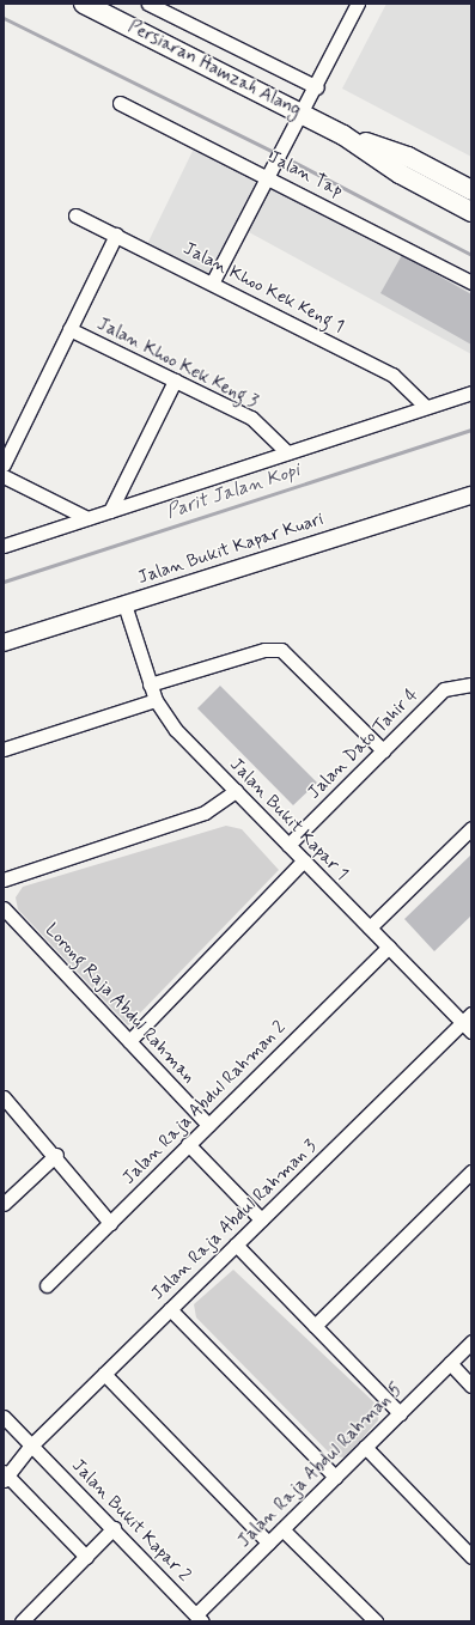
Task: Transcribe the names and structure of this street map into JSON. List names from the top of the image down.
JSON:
{
  "streets": {
    "main road": ["Persiaran Hamzah Alang"],
    "street": [
      "Jalan Tap",
      "Jalan Khoo Kek Keng 1",
      "Jalan Khoo Kek Keng 3",
      "Jalan Bukit Kapar Kuari",
      "Jalan Dato Tahir 4",
      "Jalan Bukit Kapar 1",
      "Lorong Raja Abdul Rahman",
      "Jalan Raja Abdul Rahman 2",
      "Jalan Raja Abdul Rahman 3",
      "Jalan Raja Abdul Rahman 5",
      "Jalan Bukit Kapar 2"
    ]
  },
  "crossings": [
    ["Jalan Bukit Kapar Kuari", "Jalan Bukit Kapar 1"],
    ["Jalan Dato Tahir 4", "Jalan Bukit Kapar 1"],
    ["Jalan Bukit Kapar 1", "Jalan Raja Abdul Rahman 2"],
    ["Jalan Bukit Kapar 1", "Jalan Raja Abdul Rahman 3"],
    ["Lorong Raja Abdul Rahman", "Jalan Raja Abdul Rahman 2"],
    ["Jalan Raja Abdul Rahman 3", "Jalan Bukit Kapar 2"],
    ["Jalan Raja Abdul Rahman 5", "Jalan Bukit Kapar 2"]
  ],
  "water": ["Parit Jalan Kopi"]
}
